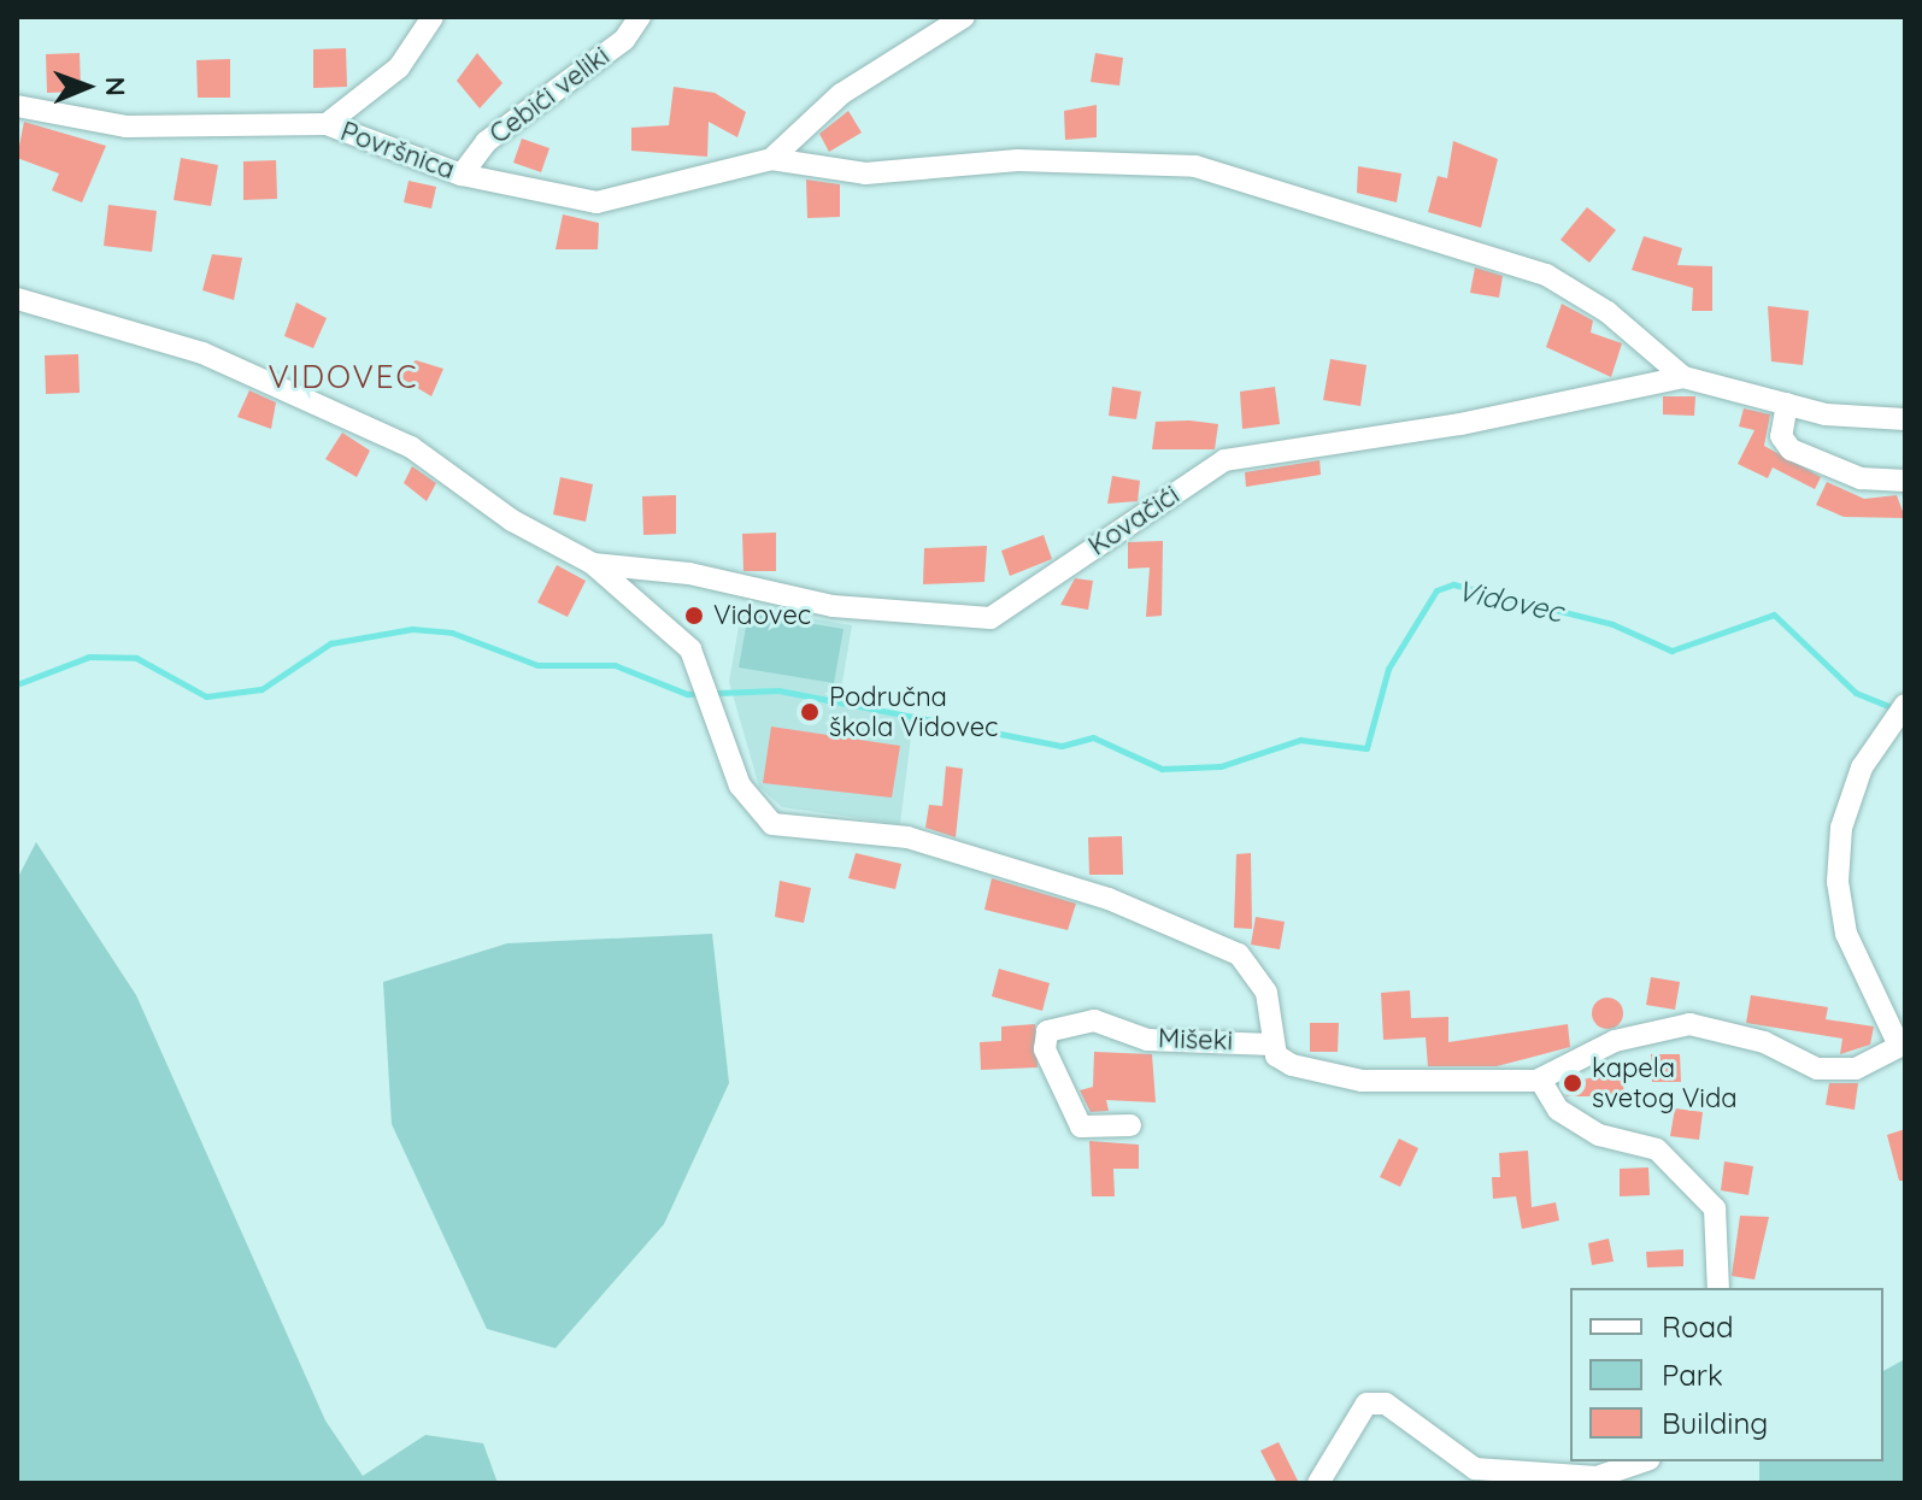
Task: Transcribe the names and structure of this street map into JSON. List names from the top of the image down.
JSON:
{
  "streets": {
    "street": [
      "Cebići veliki",
      "Površnica",
      "Kovačići",
      "Mišeki"
    ]
  },
  "crossings": [
    ["Cebići veliki", "Površnica"]
  ],
  "districts": ["VIDOVEC"],
  "water": ["Vidovec"],
  "places": ["Vidovec", "Područna škola Vidovec", "kapela svetog Vida"],
  "legend": ["Road", "Park", "Building"],
  "north": "right"
}
